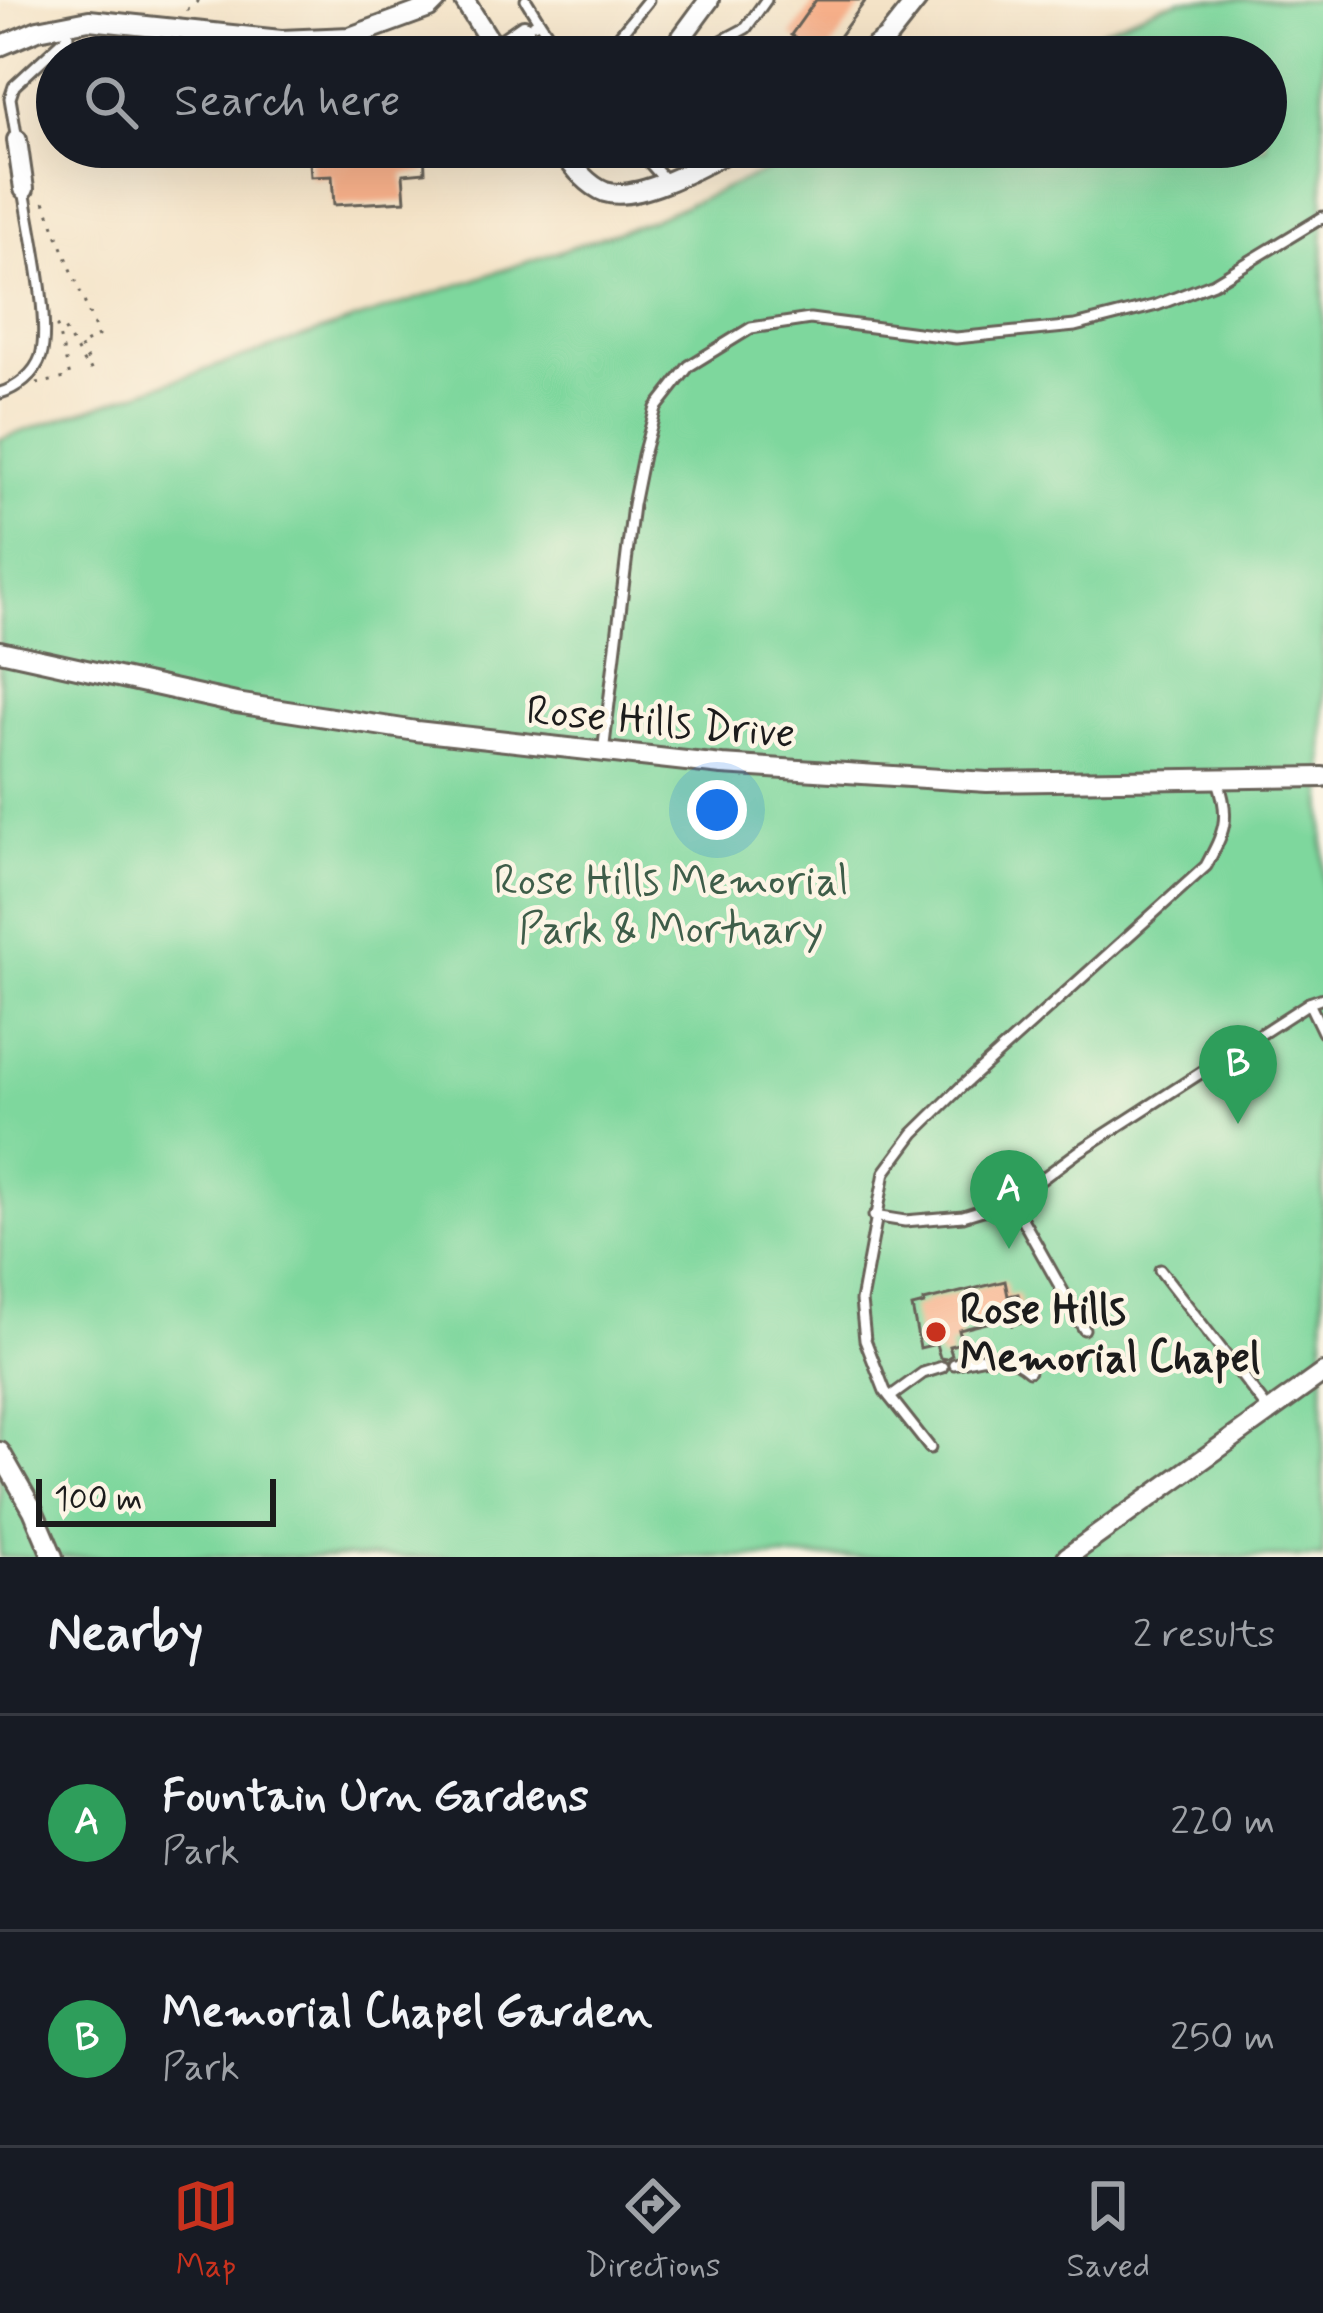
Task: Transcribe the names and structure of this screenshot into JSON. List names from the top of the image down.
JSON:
{
  "streets": {
    "street": ["Rose Hills Drive"]
  },
  "parks": ["Rose Hills Memorial Park & Mortuary"],
  "places": ["Rose Hills Memorial Chapel"],
  "scale_bar": "100 m",
  "page": {
    "search": "Search here",
    "pins": ["B", "A"],
    "scale": "100 m",
    "heading": ["Nearby", "2 results"],
    "list": [
      {
        "mark": "A",
        "name": "Fountain Urn Gardens",
        "note": "Park",
        "value": "220 m"
      },
      {
        "mark": "B",
        "name": "Memorial Chapel Garden",
        "note": "Park",
        "value": "250 m"
      }
    ],
    "nav": ["Map", "Directions", "Saved"]
  }
}
